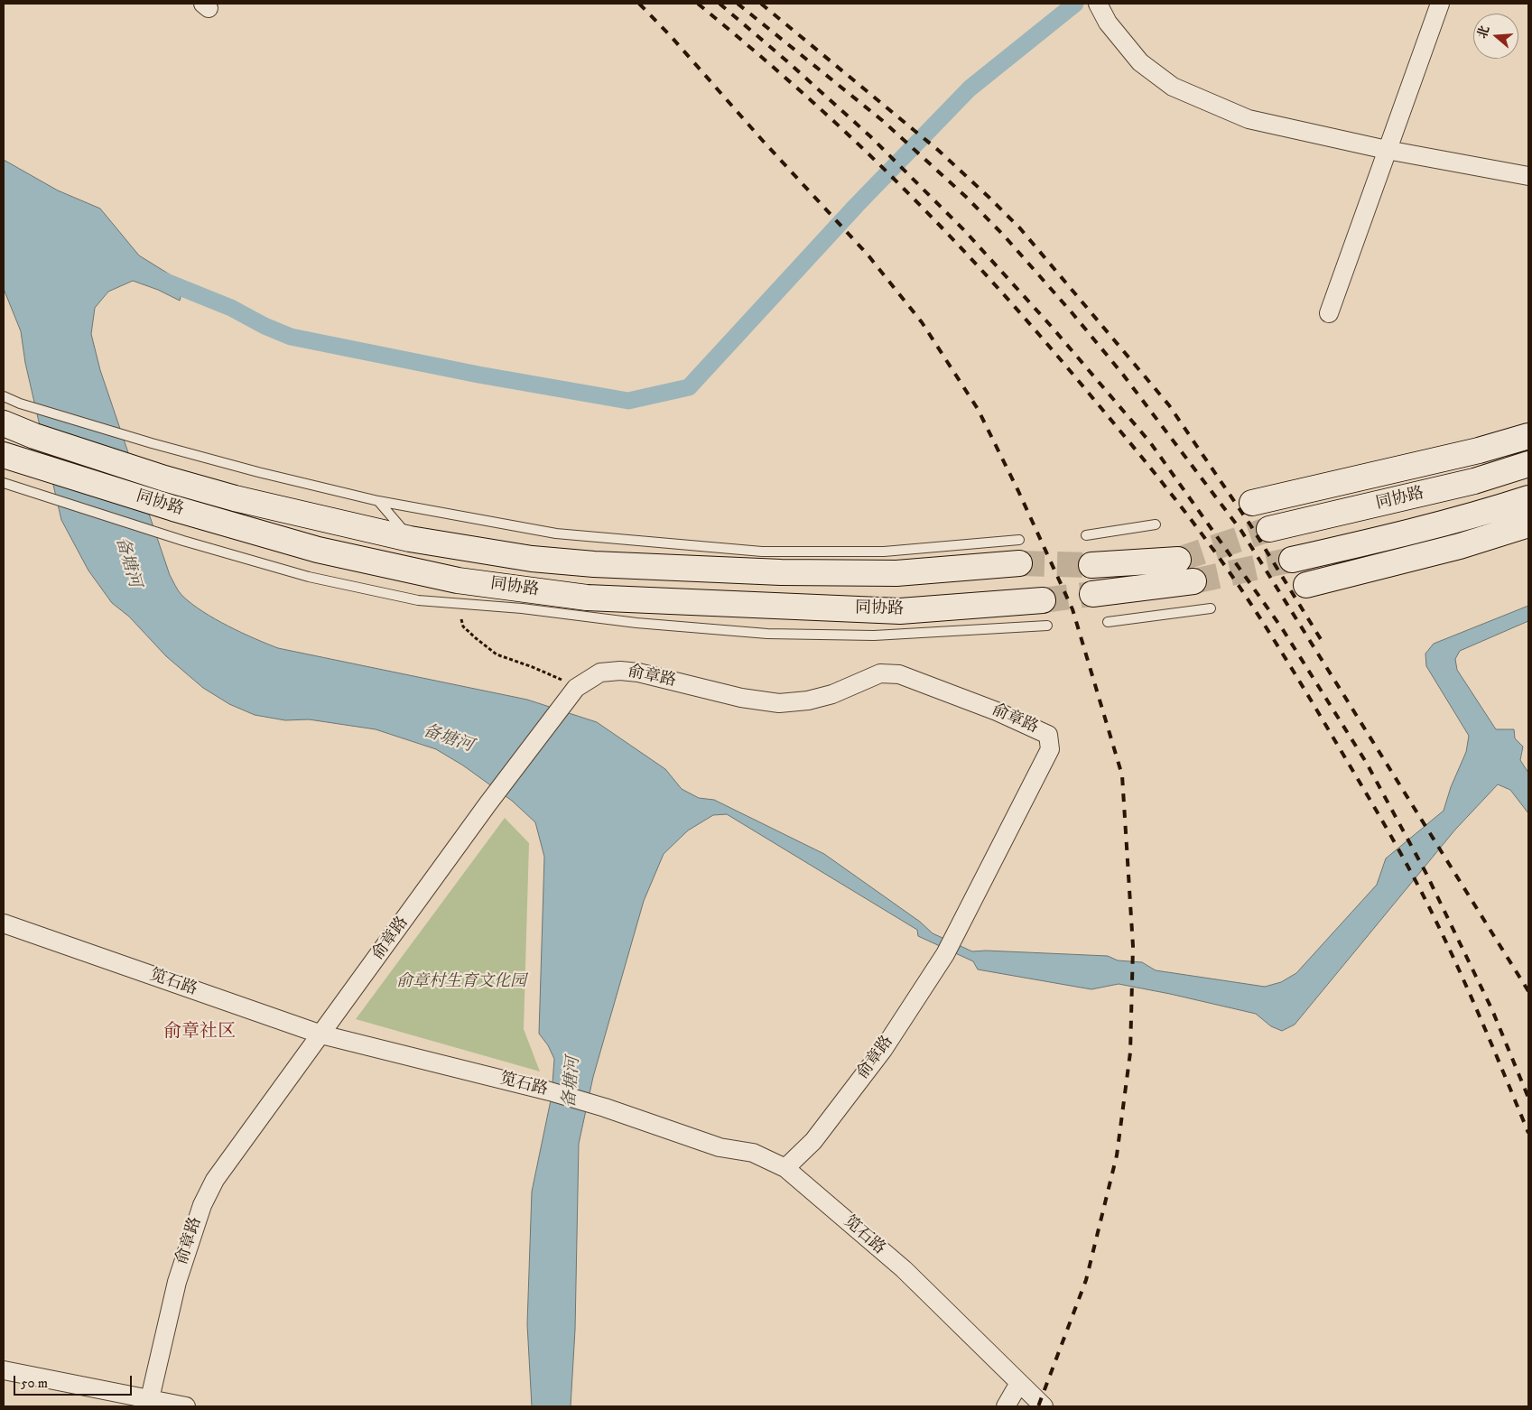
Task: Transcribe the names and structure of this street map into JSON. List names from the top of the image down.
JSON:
{
  "streets": {
    "main road": ["同协路"],
    "street": ["俞章路", "笕石路"]
  },
  "crossings": [
    ["俞章路", "笕石路"]
  ],
  "districts": ["俞章社区"],
  "water": ["备塘河"],
  "parks": ["俞章村生育文化园"],
  "scale_bar": "50 m",
  "north": "left"
}
